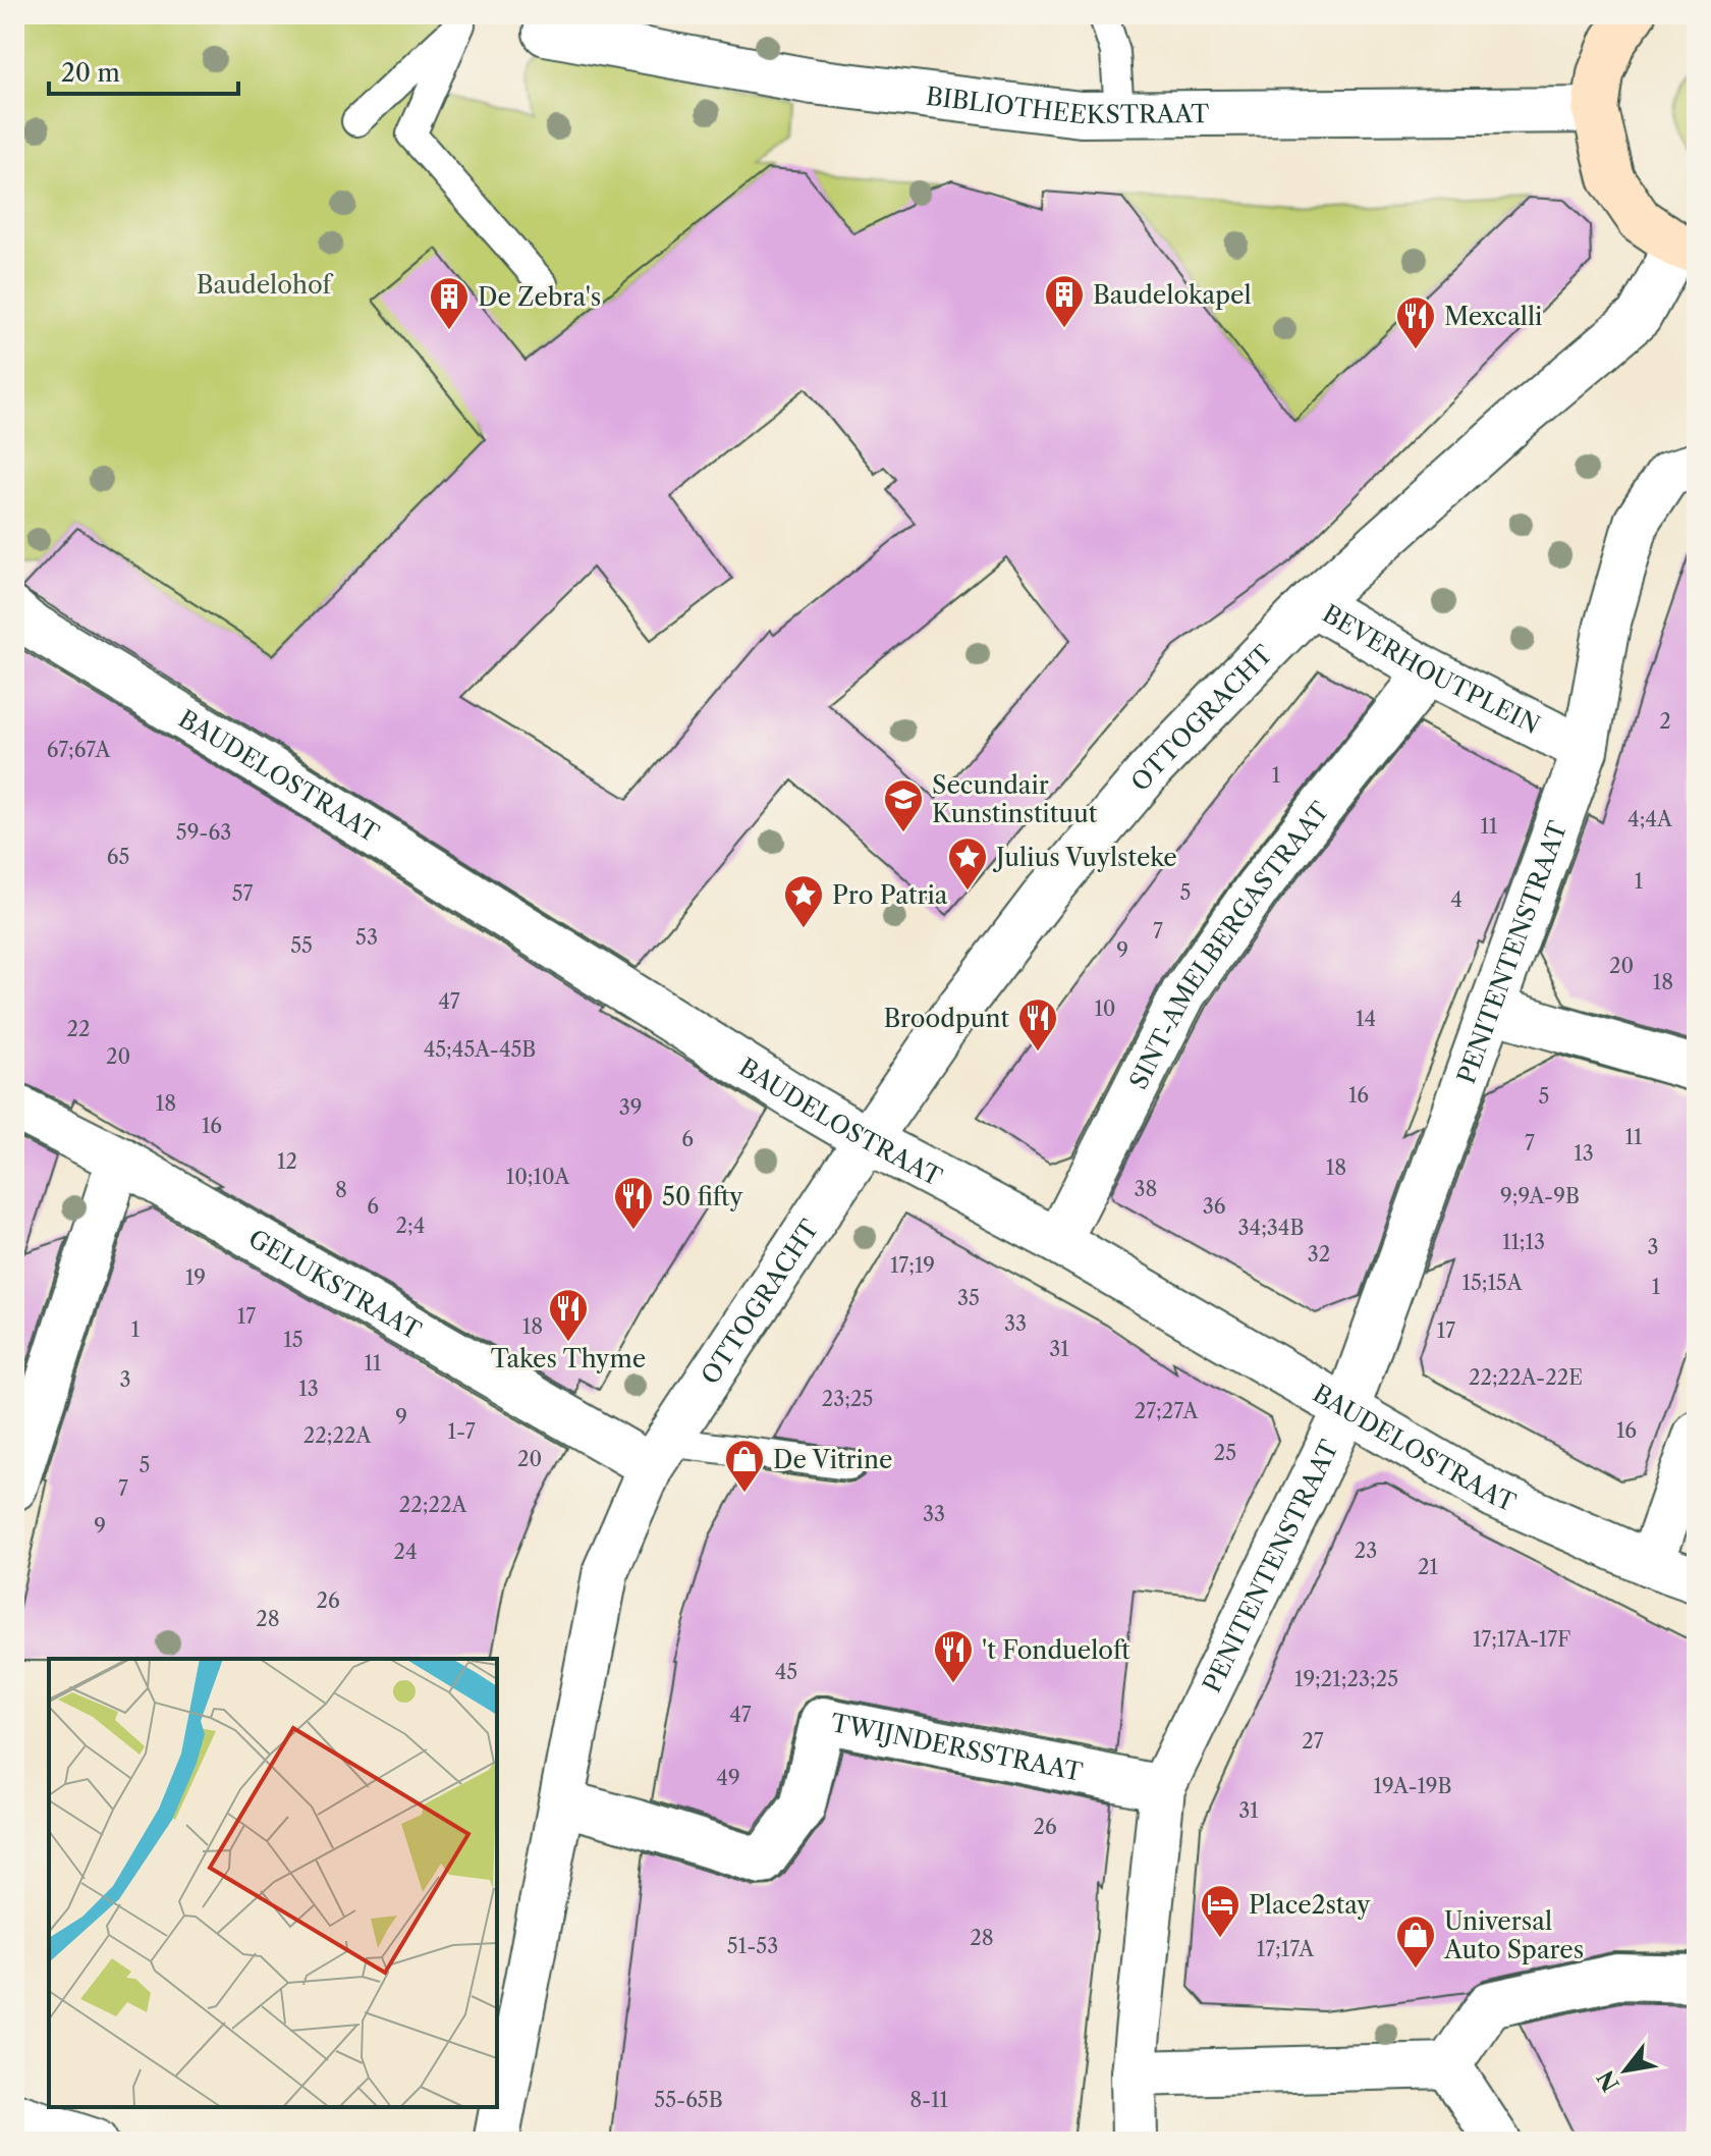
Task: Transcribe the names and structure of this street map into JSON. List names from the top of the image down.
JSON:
{
  "streets": {
    "street": [
      "BIBLIOTHEEKSTRAAT",
      "BEVERHOUTPLEIN",
      "OTTOGRACHT",
      "BAUDELOSTRAAT",
      "SINT-AMELBERGASTRAAT",
      "PENITENTENSTRAAT",
      "GELUKSTRAAT",
      "TWIJNDERSSTRAAT"
    ]
  },
  "crossings": [
    ["BEVERHOUTPLEIN", "OTTOGRACHT"],
    ["BEVERHOUTPLEIN", "SINT-AMELBERGASTRAAT"],
    ["BEVERHOUTPLEIN", "PENITENTENSTRAAT"],
    ["OTTOGRACHT", "BAUDELOSTRAAT"],
    ["OTTOGRACHT", "GELUKSTRAAT"],
    ["OTTOGRACHT", "TWIJNDERSSTRAAT"],
    ["BAUDELOSTRAAT", "SINT-AMELBERGASTRAAT"],
    ["BAUDELOSTRAAT", "PENITENTENSTRAAT"],
    ["PENITENTENSTRAAT", "TWIJNDERSSTRAAT"]
  ],
  "parks": ["Baudelohof"],
  "places": {
    "building": ["Baudelokapel", "De Zebra's"],
    "restaurant": [
      "Mexcalli",
      "Broodpunt",
      "50 fifty",
      "Takes Thyme",
      "'t Fondueloft"
    ],
    "school or university": ["Secundair Kunstinstituut"],
    "place": ["Julius Vuylsteke", "Pro Patria"],
    "shop": ["De Vitrine", "Universal Auto Spares"],
    "hotel": ["Place2stay"]
  },
  "house_numbers": [
    "2",
    "67;67A",
    "1",
    "4;4A",
    "11",
    "59-63",
    "65",
    "1",
    "5",
    "57",
    "4",
    "7",
    "53",
    "55",
    "9",
    "20",
    "18",
    "47",
    "10",
    "14",
    "22",
    "45;45A-45B",
    "20",
    "16",
    "5",
    "18",
    "39",
    "16",
    "11",
    "6",
    "7",
    "13",
    "12",
    "18",
    "10;10A",
    "38",
    "8",
    "9;9A-9B",
    "6",
    "36",
    "2;4",
    "34;34B",
    "11;13",
    "3",
    "32",
    "17;19",
    "19",
    "15;15A",
    "1",
    "35",
    "17",
    "33",
    "18",
    "1",
    "17",
    "15",
    "31",
    "11",
    "22;22A-22E",
    "3",
    "13",
    "23;25",
    "27;27A",
    "9",
    "16",
    "1-7",
    "22;22A",
    "25",
    "20",
    "5",
    "7",
    "22;22A",
    "33",
    "9",
    "23",
    "24",
    "21",
    "26",
    "28",
    "17;17A-17F",
    "45",
    "19;21;23;25",
    "47",
    "27",
    "49",
    "19A-19B",
    "31",
    "26",
    "28",
    "51-53",
    "17;17A",
    "55-65B",
    "8-11"
  ],
  "scale_bar": "20 m",
  "north": "bottom left"
}
